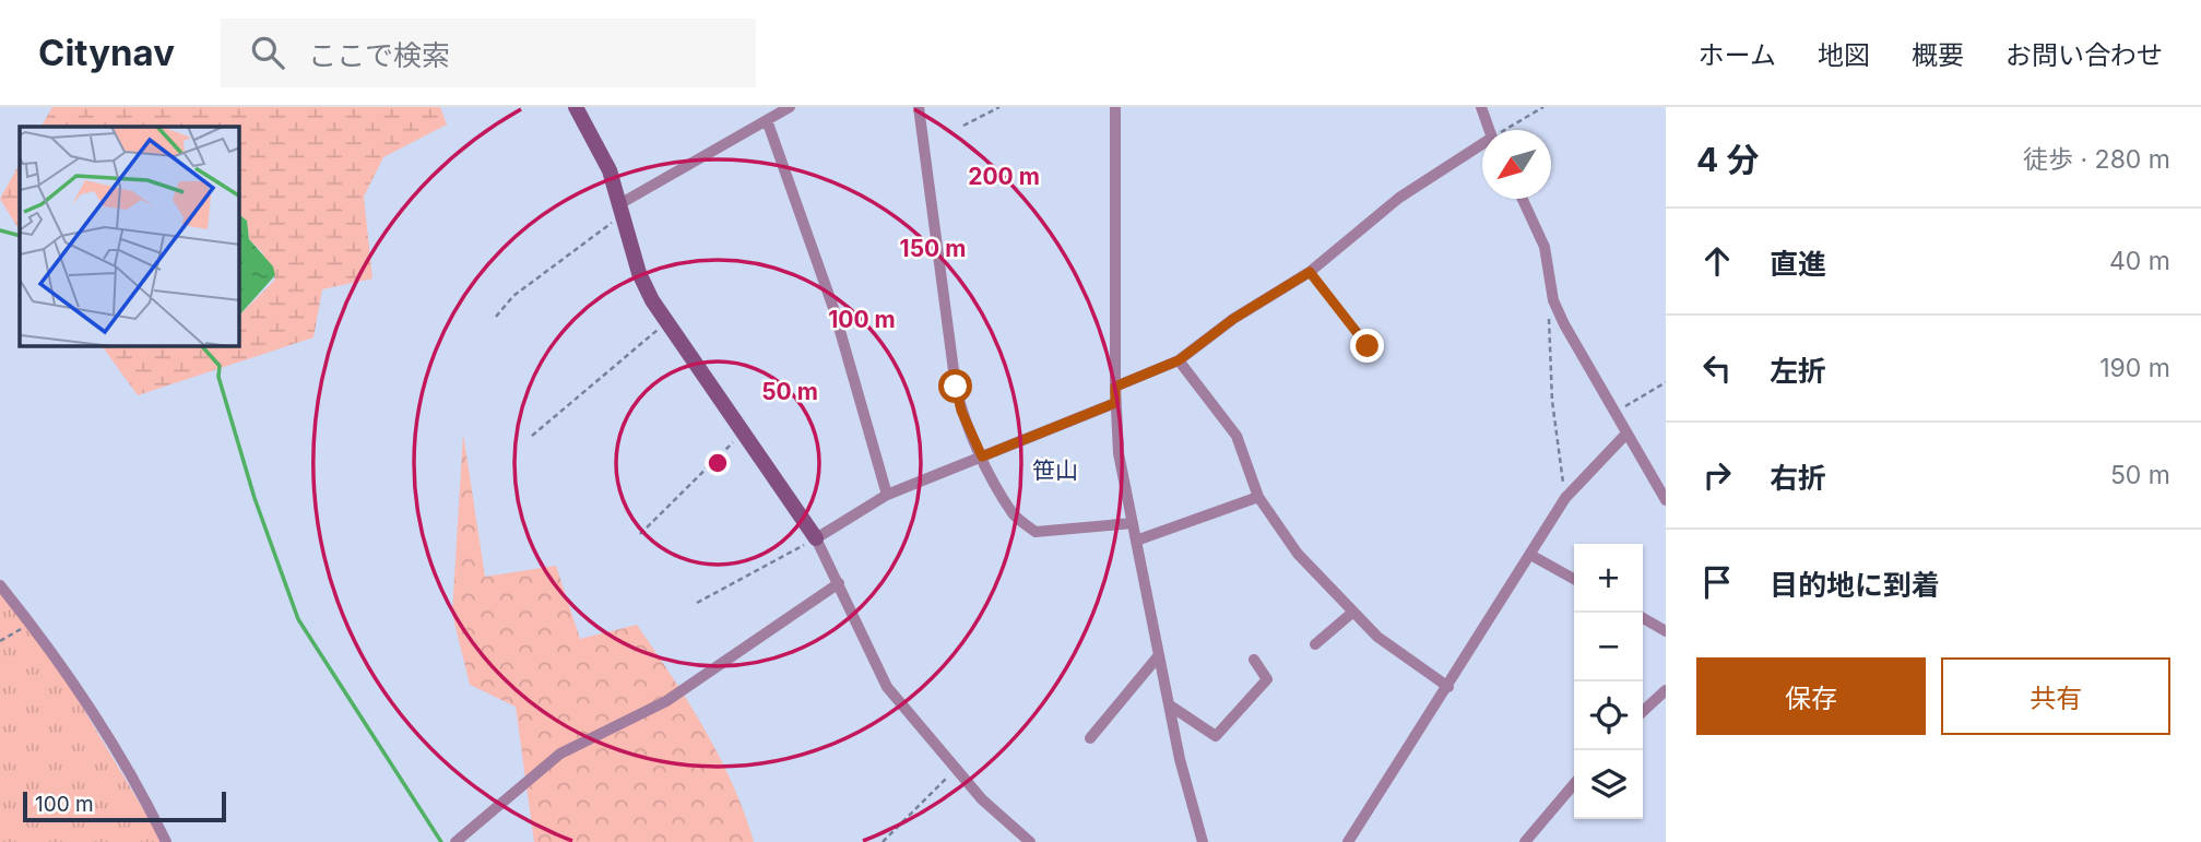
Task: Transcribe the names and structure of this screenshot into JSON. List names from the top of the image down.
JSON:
{
  "districts": ["笹山"],
  "scale_bar": "100 m",
  "north": "bottom left",
  "page": {
    "header": "Citynav",
    "search": "ここで検索",
    "nav": [
      "ホーム",
      "地図",
      "概要",
      "お問い合わせ"
    ],
    "heading": ["4 分", "徒歩 · 280 m"],
    "list": [
      ["直進", "40 m"],
      ["左折", "190 m"],
      ["右折", "50 m"],
      "目的地に到着"
    ],
    "map_buttons": ["+", "−"],
    "buttons": ["保存", "共有"],
    "scale": "100 m"
  },
  "rings": [
    "200 m",
    "150 m",
    "100 m",
    "50 m"
  ]
}
